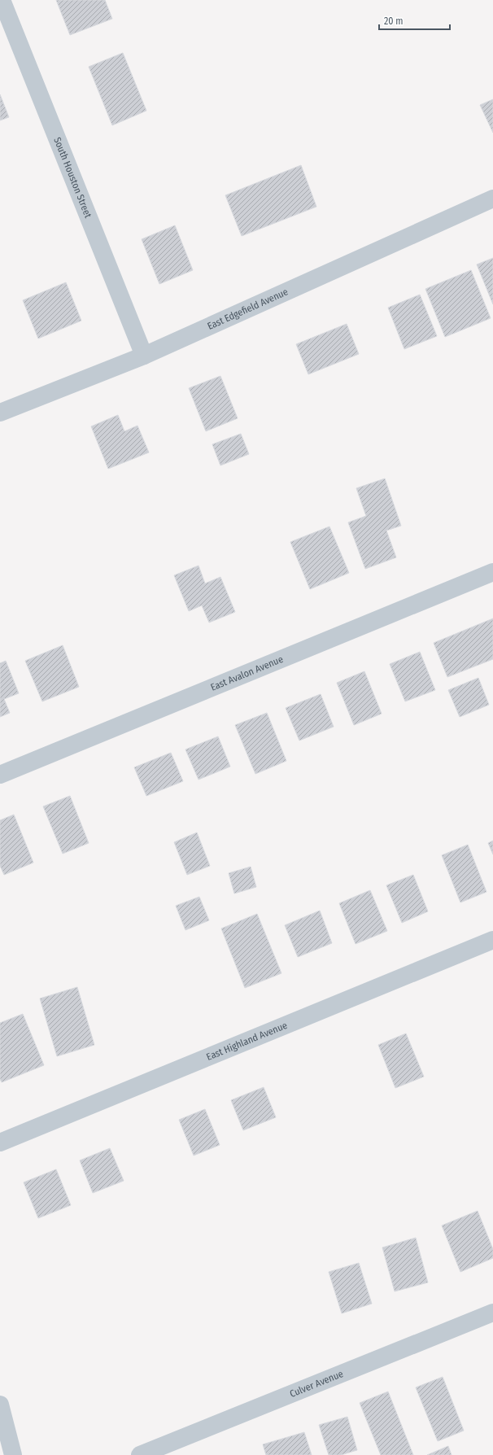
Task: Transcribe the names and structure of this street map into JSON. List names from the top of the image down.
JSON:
{
  "streets": {
    "street": [
      "South Houston Street",
      "East Edgefield Avenue",
      "East Avalon Avenue",
      "East Highland Avenue",
      "Culver Avenue"
    ]
  },
  "crossings": [
    ["South Houston Street", "East Edgefield Avenue"]
  ],
  "scale_bar": "20 m"
}
